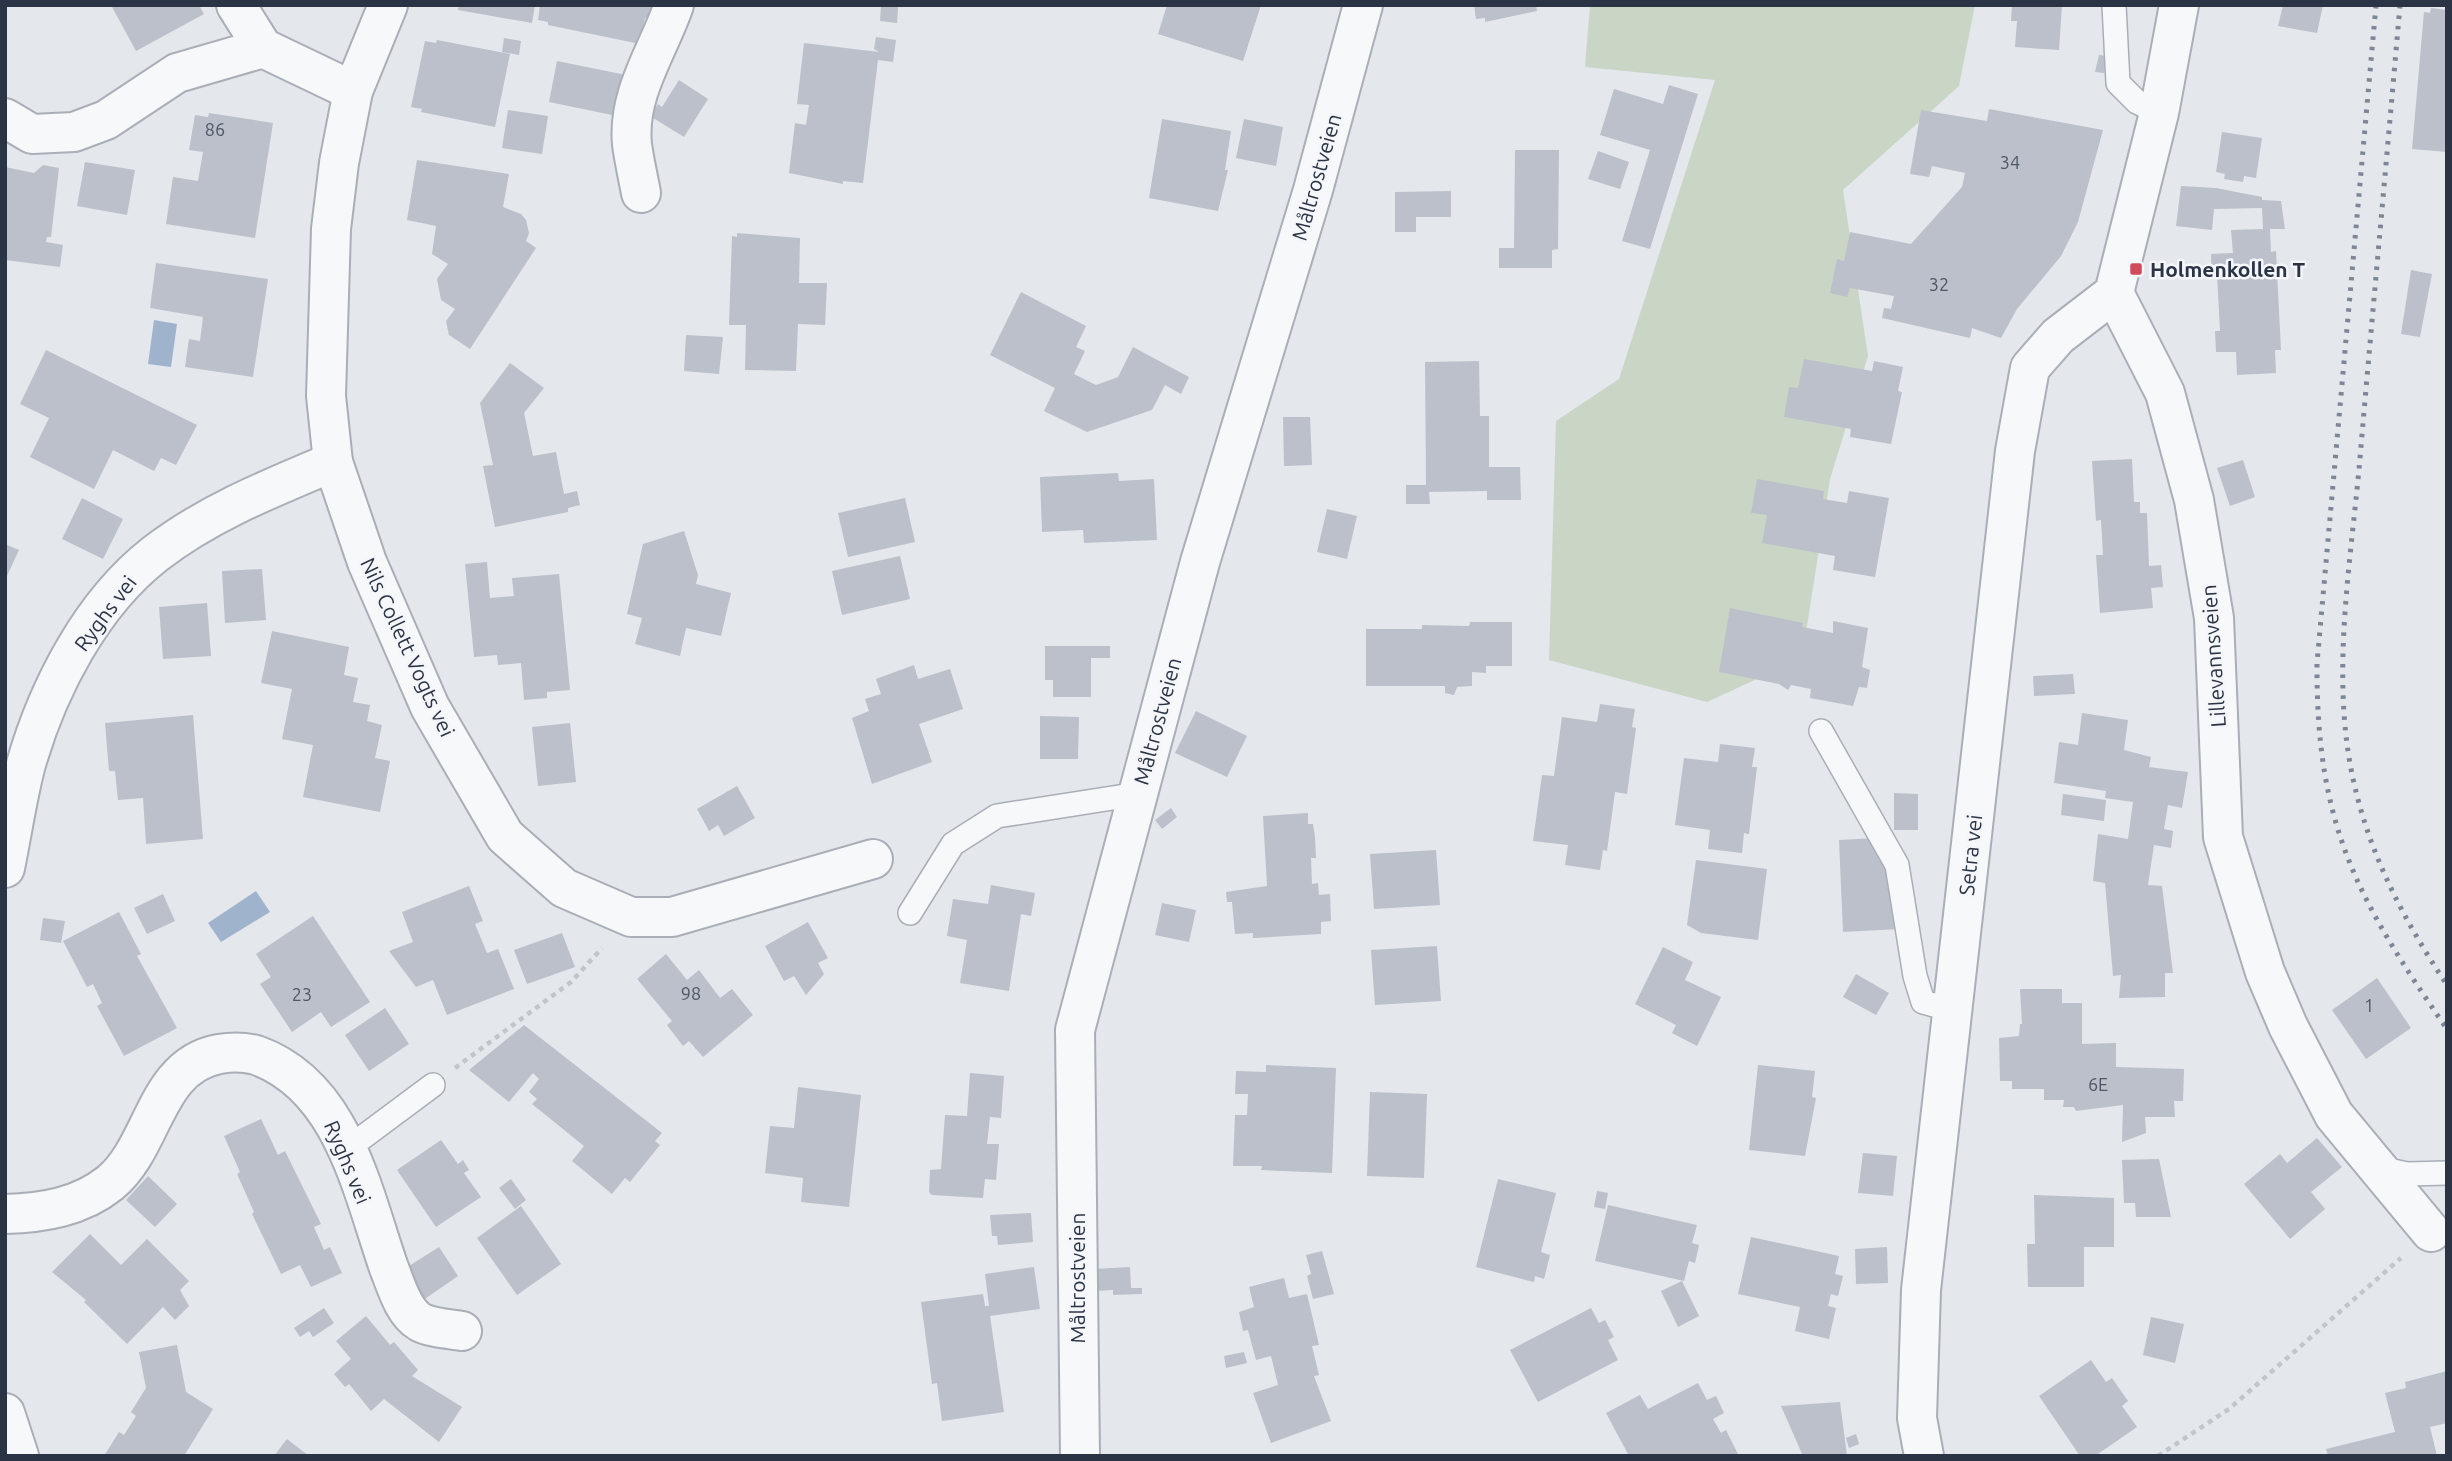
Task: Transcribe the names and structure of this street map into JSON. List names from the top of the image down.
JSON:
{
  "streets": {
    "street": [
      "Måltrostveien",
      "Ryghs vei",
      "Nils Collett Vogts vei",
      "Lillevannsveien",
      "Setra vei"
    ]
  },
  "crossings": [
    ["Ryghs vei", "Nils Collett Vogts vei"],
    ["Lillevannsveien", "Setra vei"]
  ],
  "places": {
    "transit": ["Holmenkollen T"]
  },
  "house_numbers": [
    "86",
    "34",
    "32",
    "98",
    "23",
    "1",
    "6E"
  ]
}
